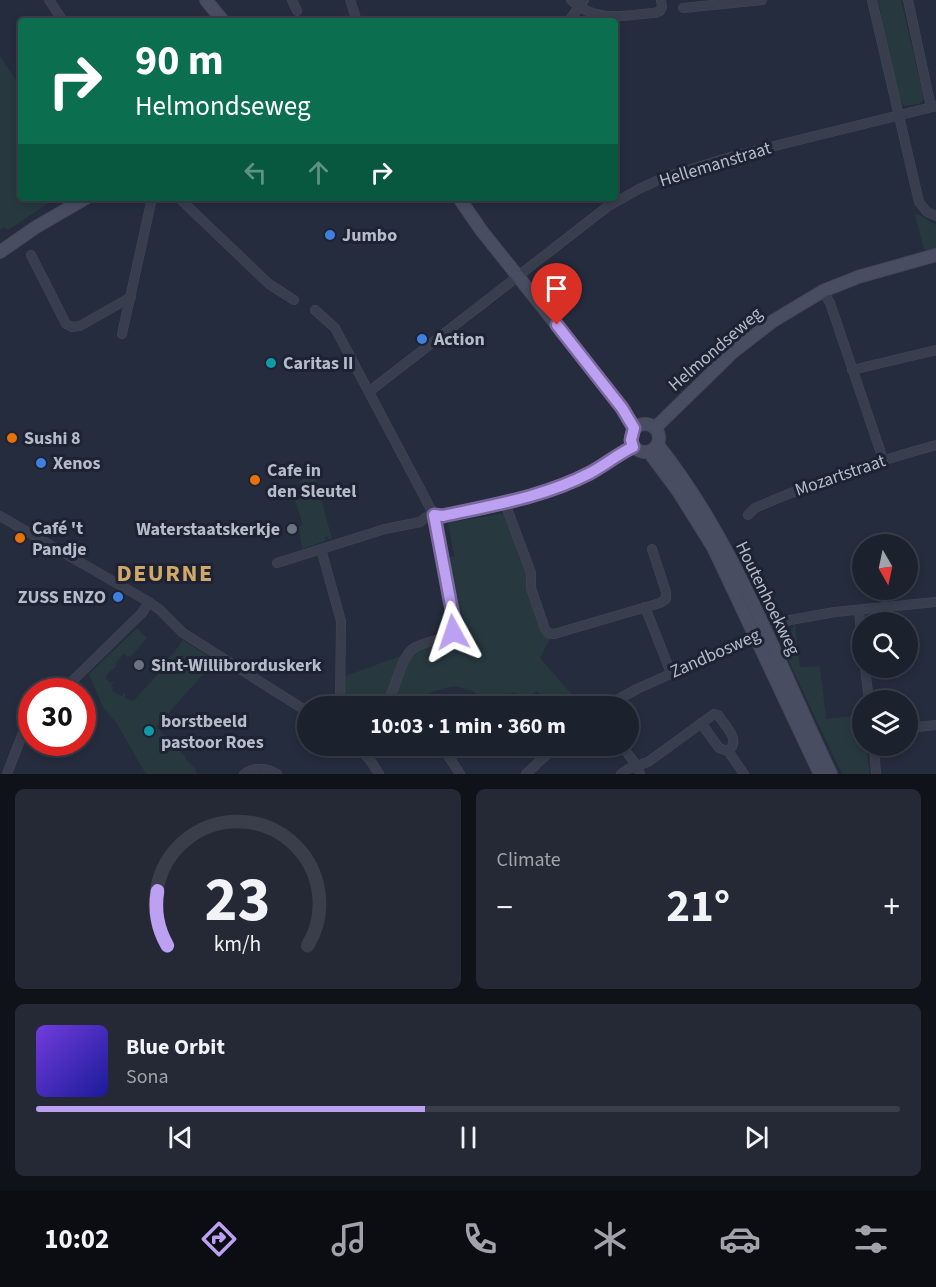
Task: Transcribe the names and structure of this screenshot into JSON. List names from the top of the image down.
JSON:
{
  "streets": {
    "street": [
      "Hellemanstraat",
      "Helmondseweg",
      "Mozartstraat",
      "Houtenhoekweg",
      "Zandbosweg"
    ]
  },
  "crossings": [
    ["Helmondseweg", "Houtenhoekweg"],
    ["Houtenhoekweg", "Zandbosweg"]
  ],
  "districts": ["DEURNE"],
  "places": [
    "Jumbo",
    "Action",
    "Caritas II",
    "Sushi 8",
    "Xenos",
    "Cafe in den Sleutel",
    "Waterstaatskerkje",
    "Café 't Pandje",
    "ZUSS ENZO",
    "Sint-Willibrorduskerk",
    "borstbeeld pastoor Roes"
  ],
  "north": "bottom",
  "page": {
    "turn": ["90 m", "Helmondseweg"],
    "limit": "30",
    "trip": "10:03 · 1 min · 360 m",
    "tile": "Climate",
    "heat": ["−", "21°", "+"],
    "song": ["Blue Orbit", "Sona"],
    "tabs": "10:02",
    "gauge": ["23", "km/h"]
  }
}
